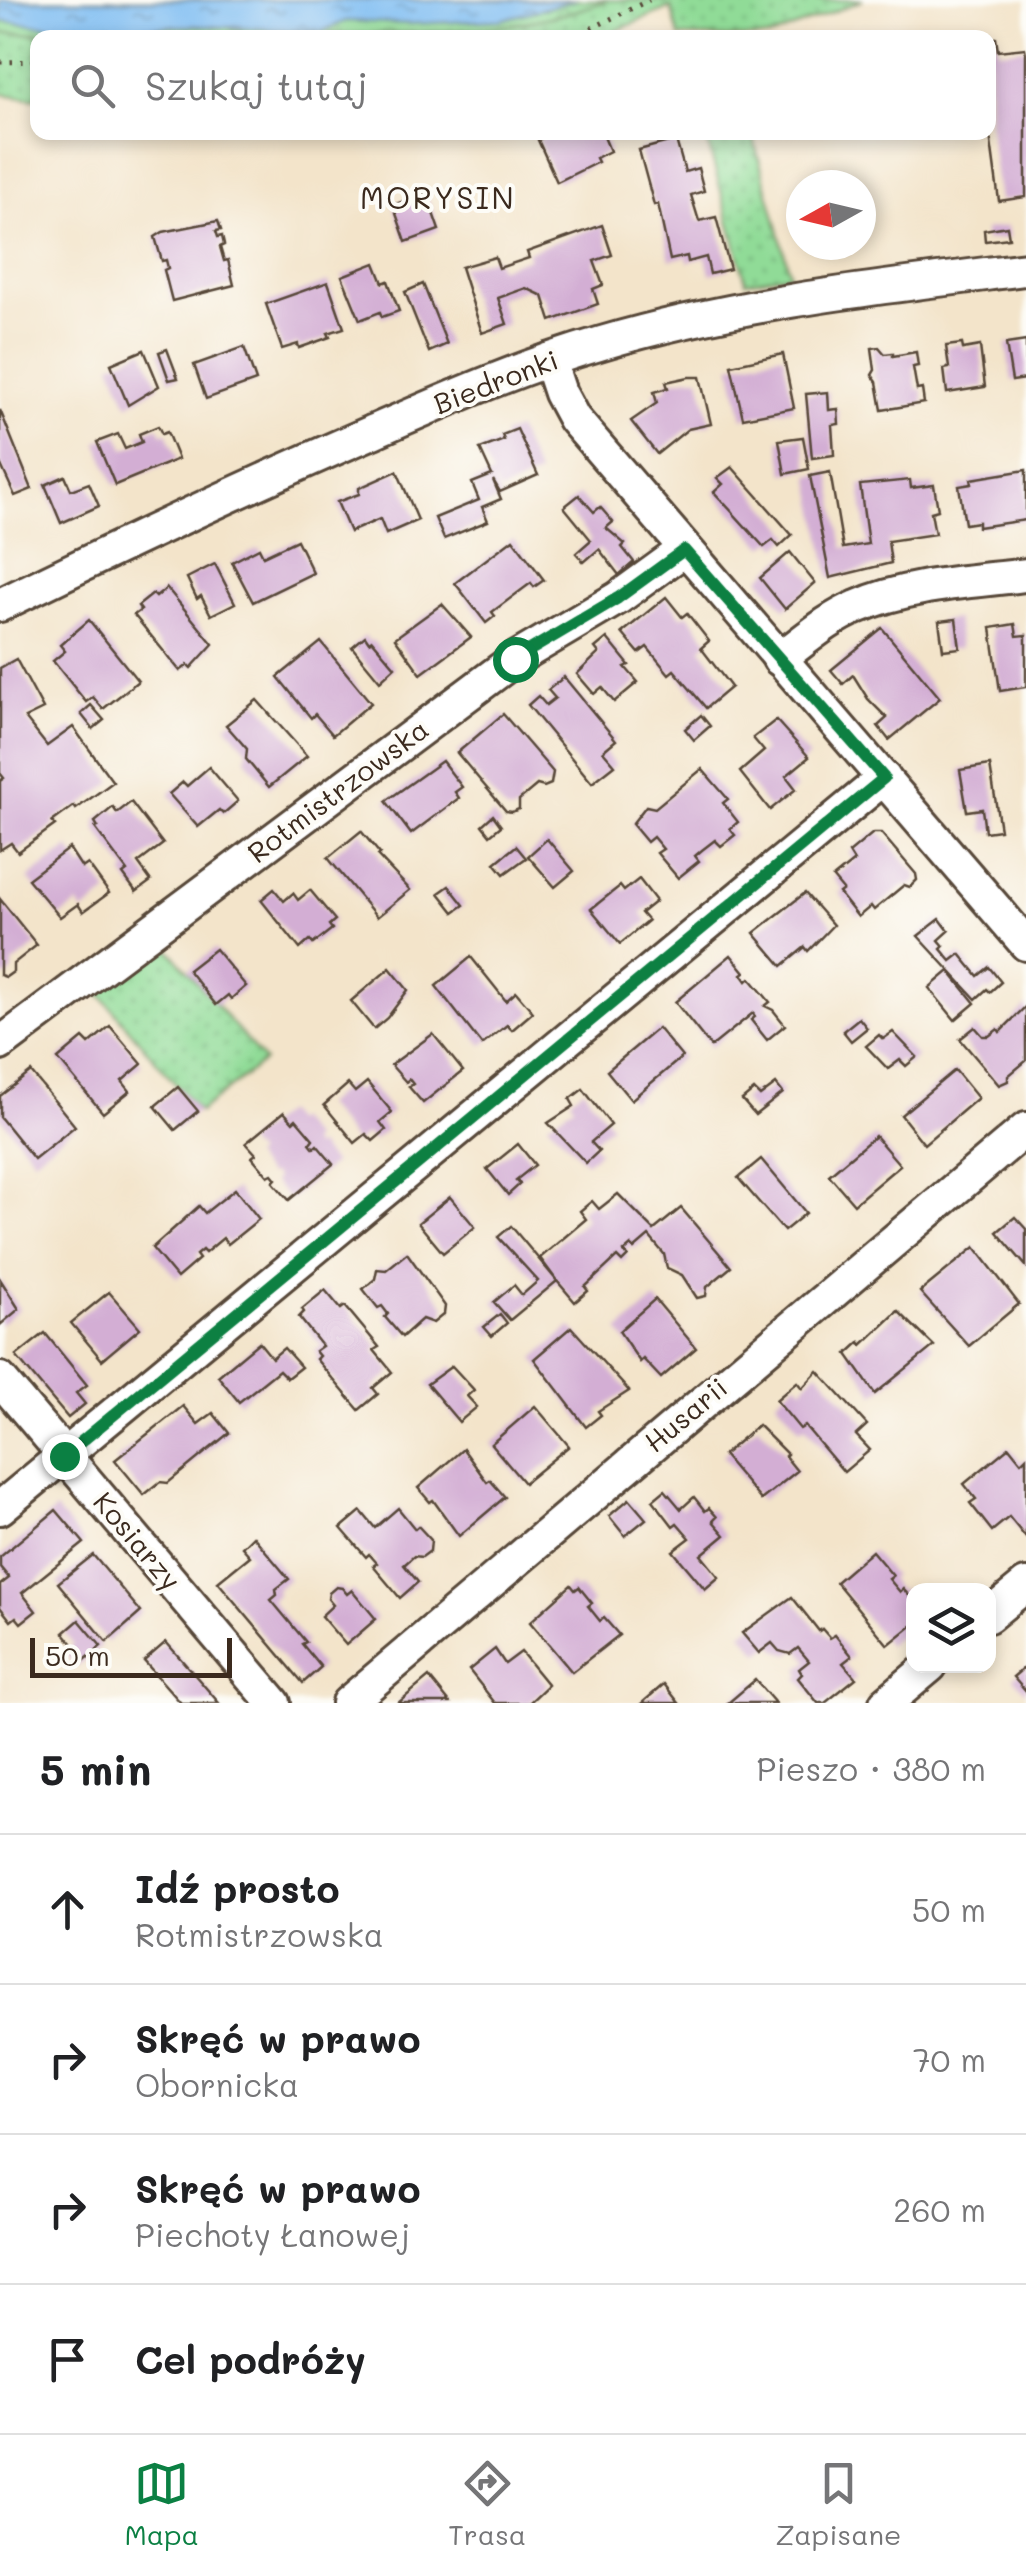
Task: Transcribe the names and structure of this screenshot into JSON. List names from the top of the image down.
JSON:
{
  "streets": {
    "street": [
      "Biedronki",
      "Rotmistrzowska",
      "Husarii",
      "Kosiarzy"
    ]
  },
  "districts": ["MORYSIN"],
  "scale_bar": "50 m",
  "north": "left",
  "page": {
    "search": "Szukaj tutaj",
    "scale": "50 m",
    "heading": ["5 min", "Pieszo · 380 m"],
    "list": [
      ["Idź prosto", "Rotmistrzowska", "50 m"],
      ["Skręć w prawo", "Obornicka", "70 m"],
      ["Skręć w prawo", "Piechoty Łanowej", "260 m"],
      "Cel podróży"
    ],
    "nav": ["Mapa", "Trasa", "Zapisane"]
  }
}
